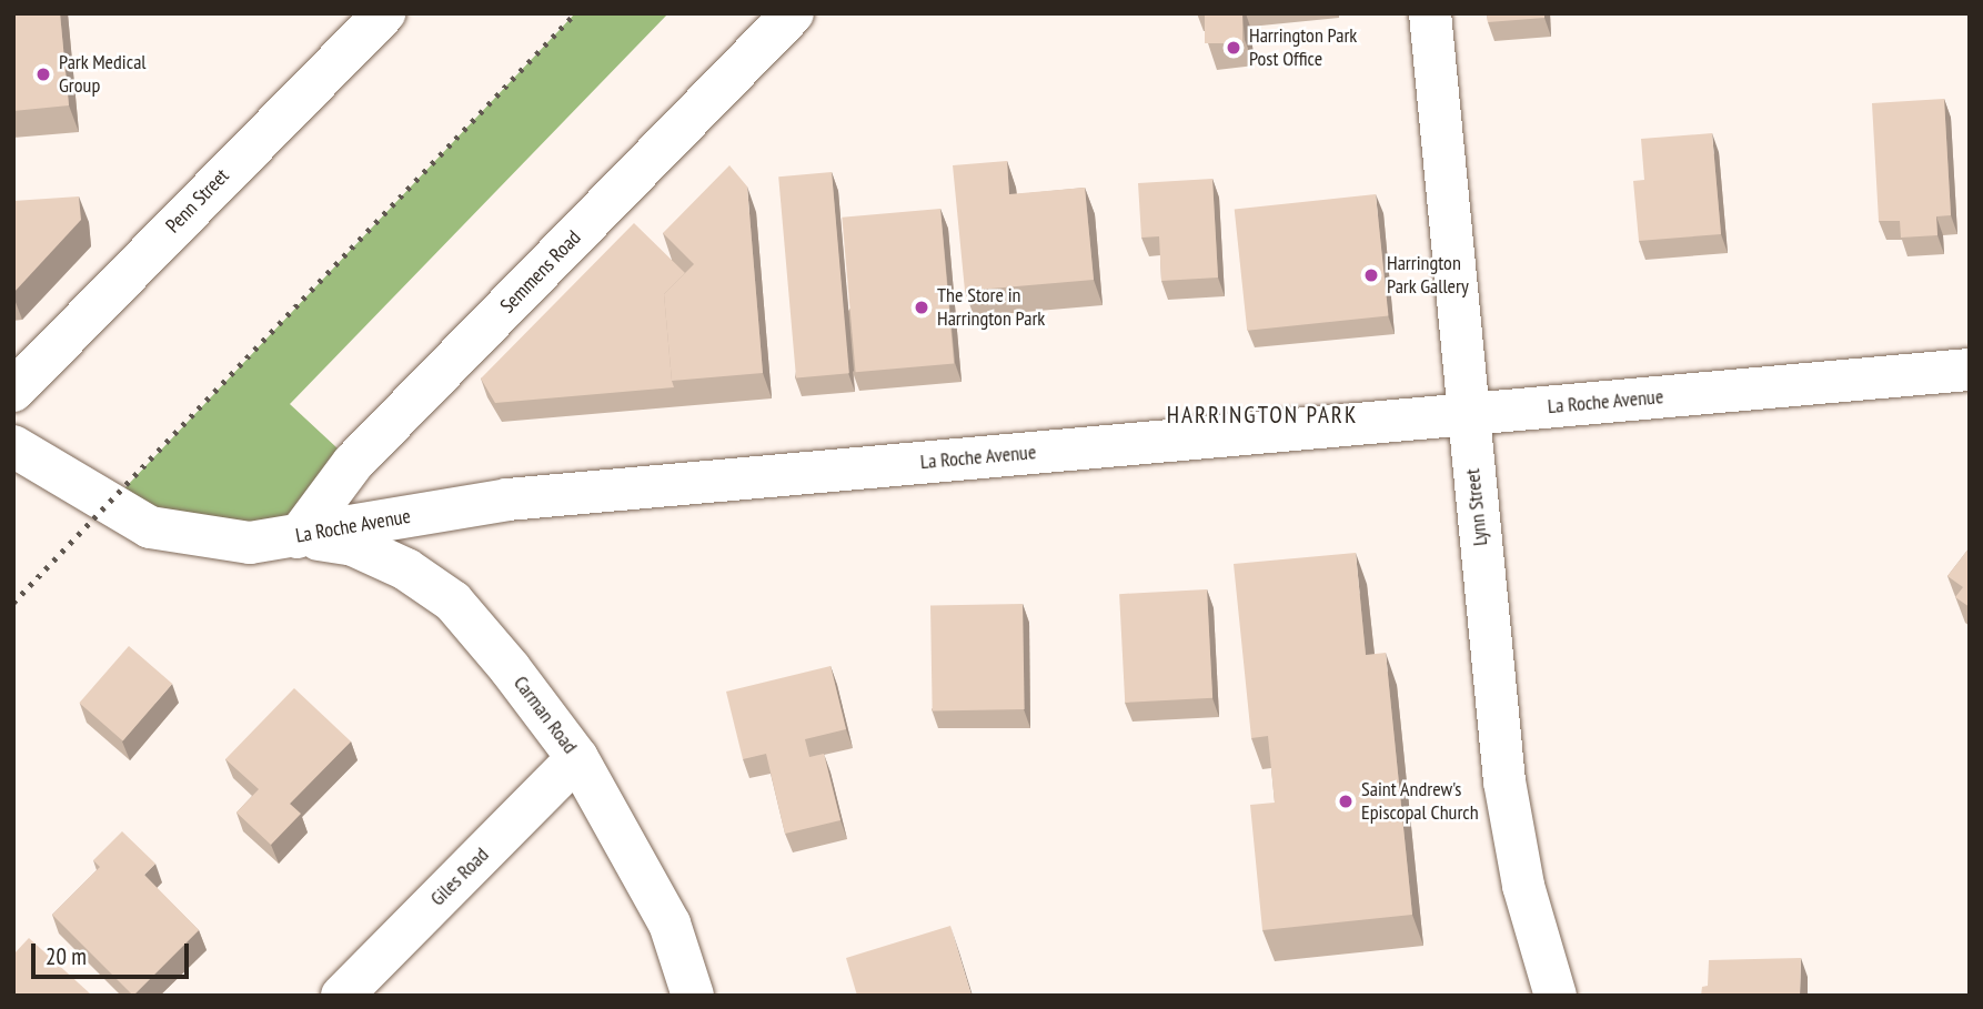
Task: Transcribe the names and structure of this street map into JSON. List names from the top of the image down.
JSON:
{
  "streets": {
    "street": [
      "Penn Street",
      "Semmens Road",
      "La Roche Avenue",
      "Lynn Street",
      "Carman Road",
      "Giles Road"
    ]
  },
  "crossings": [
    ["Semmens Road", "La Roche Avenue"],
    ["Semmens Road", "Carman Road"],
    ["La Roche Avenue", "Lynn Street"],
    ["La Roche Avenue", "Carman Road"],
    ["Carman Road", "Giles Road"]
  ],
  "districts": ["HARRINGTON PARK"],
  "places": [
    "Harrington Park Post Office",
    "Park Medical Group",
    "Harrington Park Gallery",
    "The Store in Harrington Park",
    "Saint Andrew's Episcopal Church"
  ],
  "scale_bar": "20 m"
}
